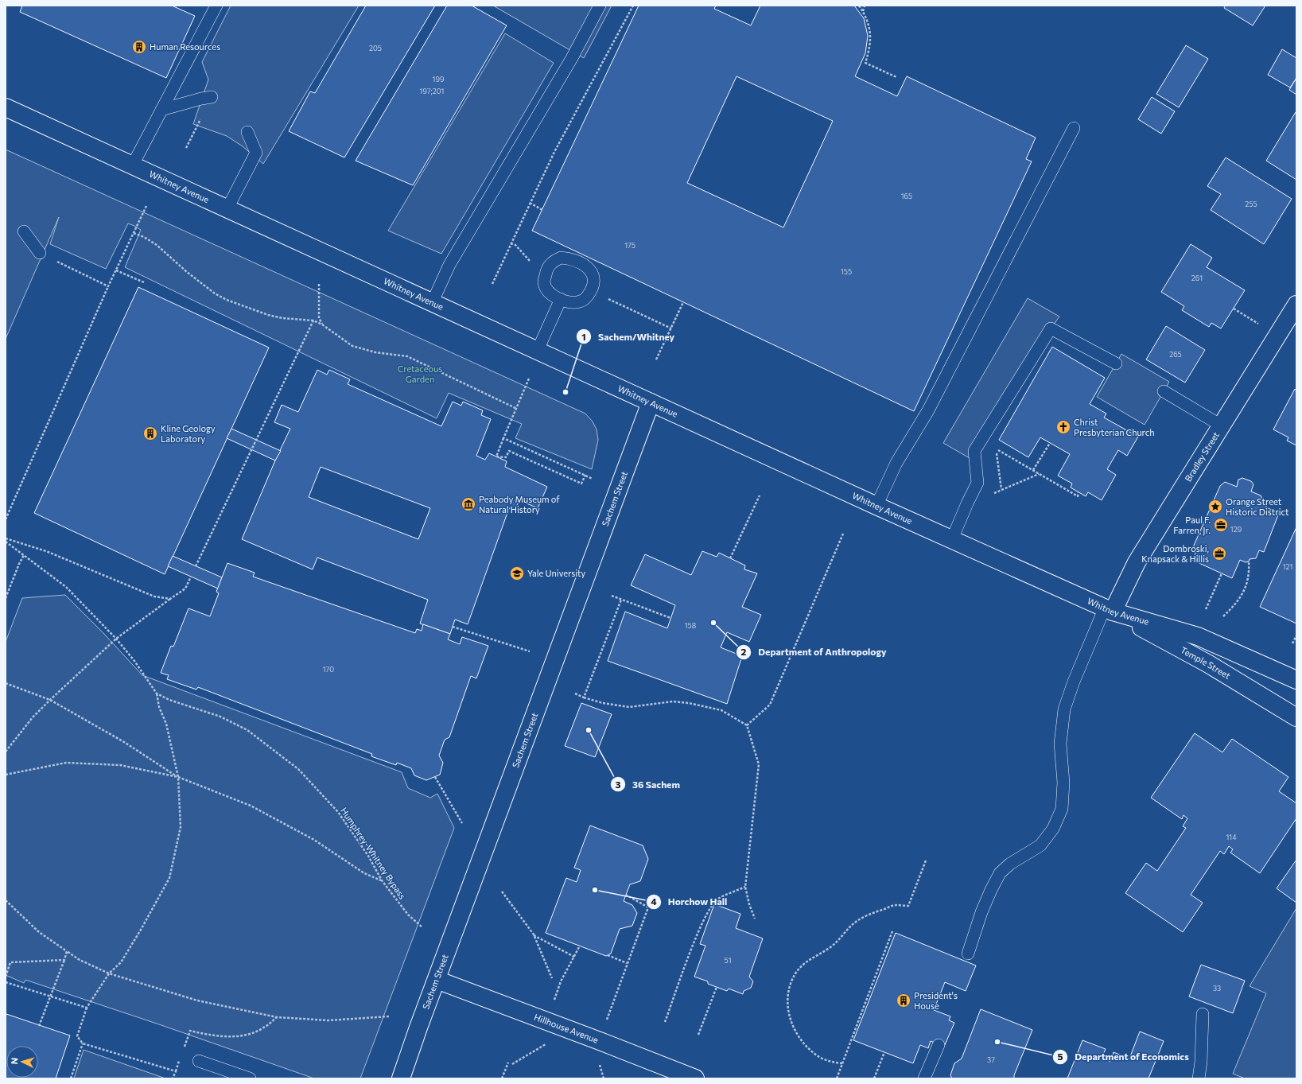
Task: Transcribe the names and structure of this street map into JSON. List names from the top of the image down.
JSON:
{
  "streets": {
    "main road": [
      "Whitney Avenue",
      "Bradley Street",
      "Sachem Street",
      "Temple Street",
      "Hillhouse Avenue"
    ],
    "path": ["Humphrey-Whitney Bypass"]
  },
  "crossings": [
    ["Whitney Avenue", "Bradley Street"],
    ["Whitney Avenue", "Sachem Street"],
    ["Whitney Avenue", "Temple Street"],
    ["Bradley Street", "Temple Street"],
    ["Sachem Street", "Hillhouse Avenue"]
  ],
  "parks": ["Cretaceous Garden"],
  "places": {
    "building": ["Human Resources", "Kline Geology Laboratory", "President's House"],
    "other": [
      "Sachem/Whitney",
      "Department of Anthropology",
      "36 Sachem",
      "Horchow Hall",
      "Department of Economics"
    ],
    "church": ["Christ Presbyterian Church"],
    "museum": ["Peabody Museum of Natural History"],
    "place": ["Orange Street Historic District"],
    "office": ["Paul F. Farren, Jr.", "Dombroski, Knapsack & Hillis"],
    "school or university": ["Yale University"]
  },
  "house_numbers": [
    "205",
    "199",
    "197;201",
    "165",
    "255",
    "175",
    "155",
    "261",
    "265",
    "129",
    "121",
    "158",
    "170",
    "114",
    "51",
    "33",
    "37"
  ],
  "north": "left"
}
